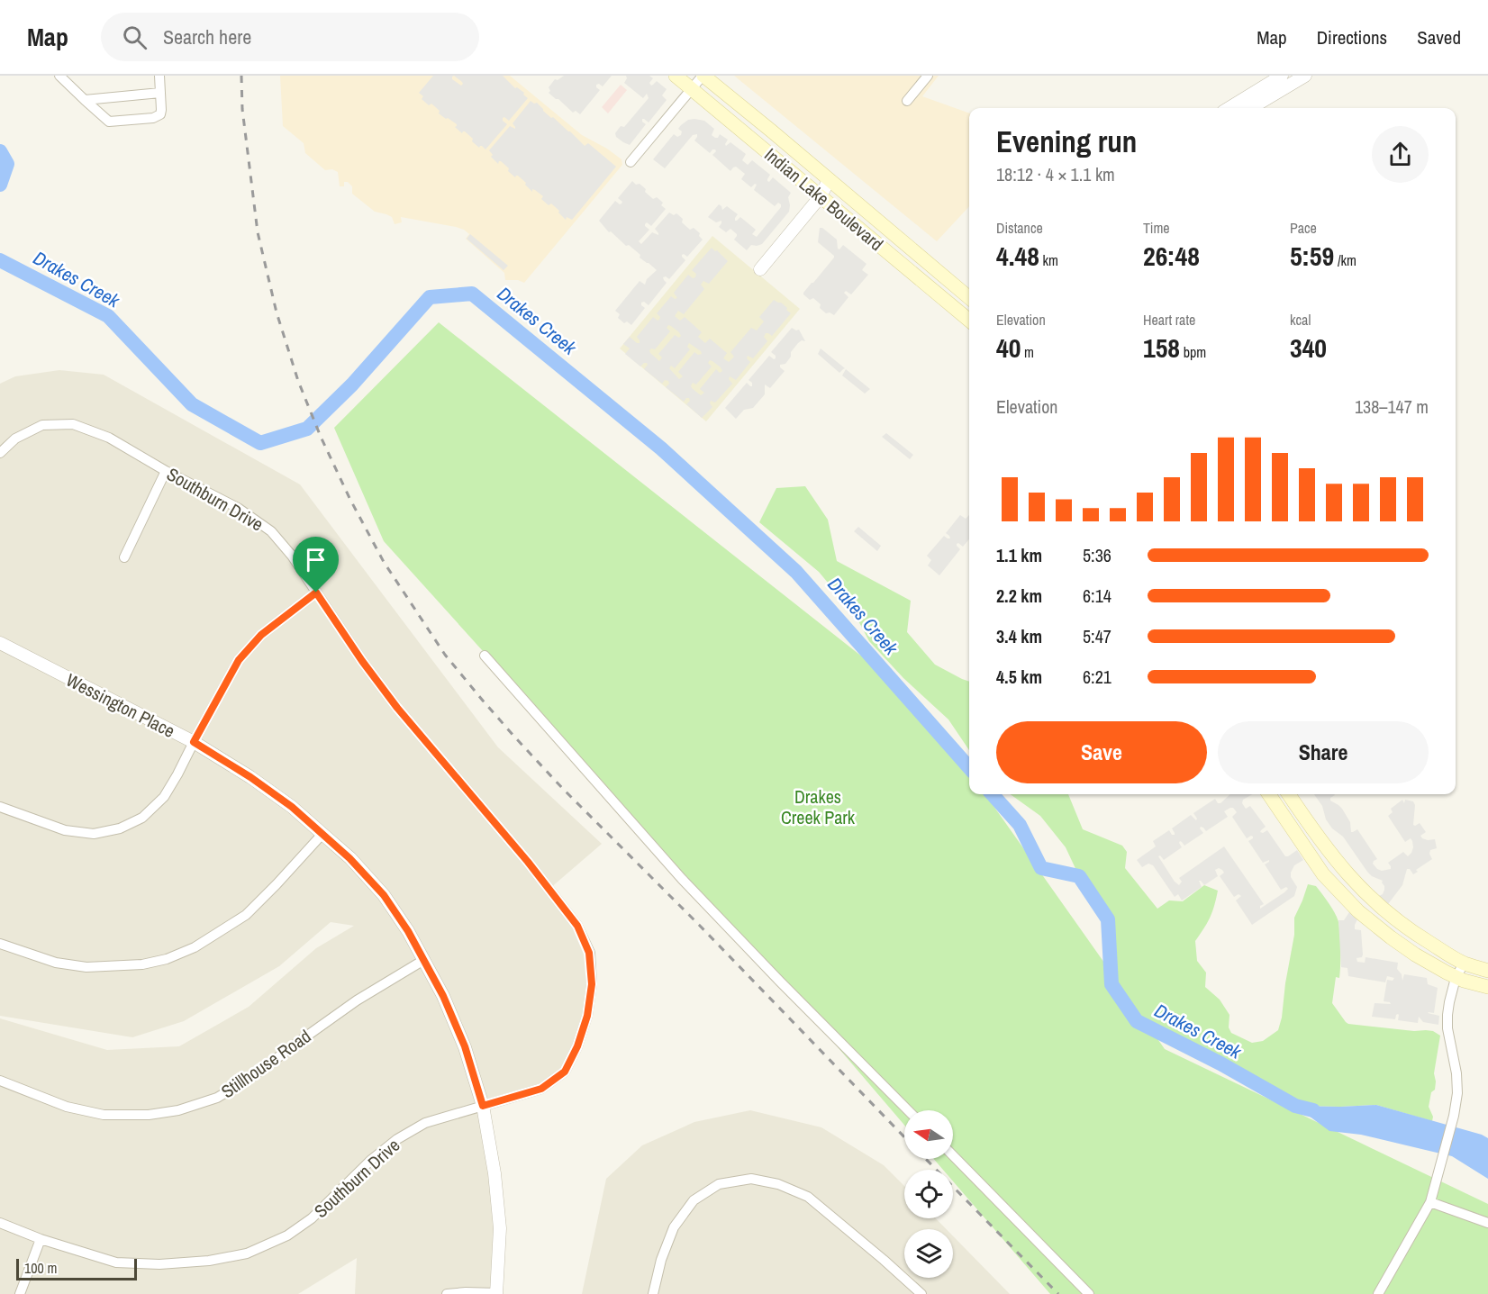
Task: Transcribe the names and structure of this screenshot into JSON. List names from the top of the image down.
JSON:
{
  "streets": {
    "main road": ["Indian Lake Boulevard"],
    "street": ["Southburn Drive", "Wessington Place", "Stillhouse Road"]
  },
  "crossings": [
    ["Southburn Drive", "Wessington Place"],
    ["Wessington Place", "Stillhouse Road"]
  ],
  "water": ["Drakes Creek"],
  "parks": ["Drakes Creek Park"],
  "scale_bar": "100 m",
  "north": "left",
  "page": {
    "header": "Map",
    "search": "Search here",
    "nav": ["Map", "Directions", "Saved"],
    "heading": ["Evening run", "18:12 · 4 × 1.1 km"],
    "stats": [
      ["Distance", "4.48 km"],
      ["Time", "26:48"],
      ["Pace", "5:59 /km"],
      ["Elevation", "40 m"],
      ["Heart rate", "158 bpm"],
      ["kcal", "340"]
    ],
    "chart": ["Elevation", "138–147 m"],
    "list": [
      {
        "name": "1.1 km",
        "note": "5:36"
      },
      {
        "name": "2.2 km",
        "note": "6:14"
      },
      {
        "name": "3.4 km",
        "note": "5:47"
      },
      {
        "name": "4.5 km",
        "note": "6:21"
      }
    ],
    "buttons": ["Save", "Share"],
    "scale": "100 m"
  }
}
